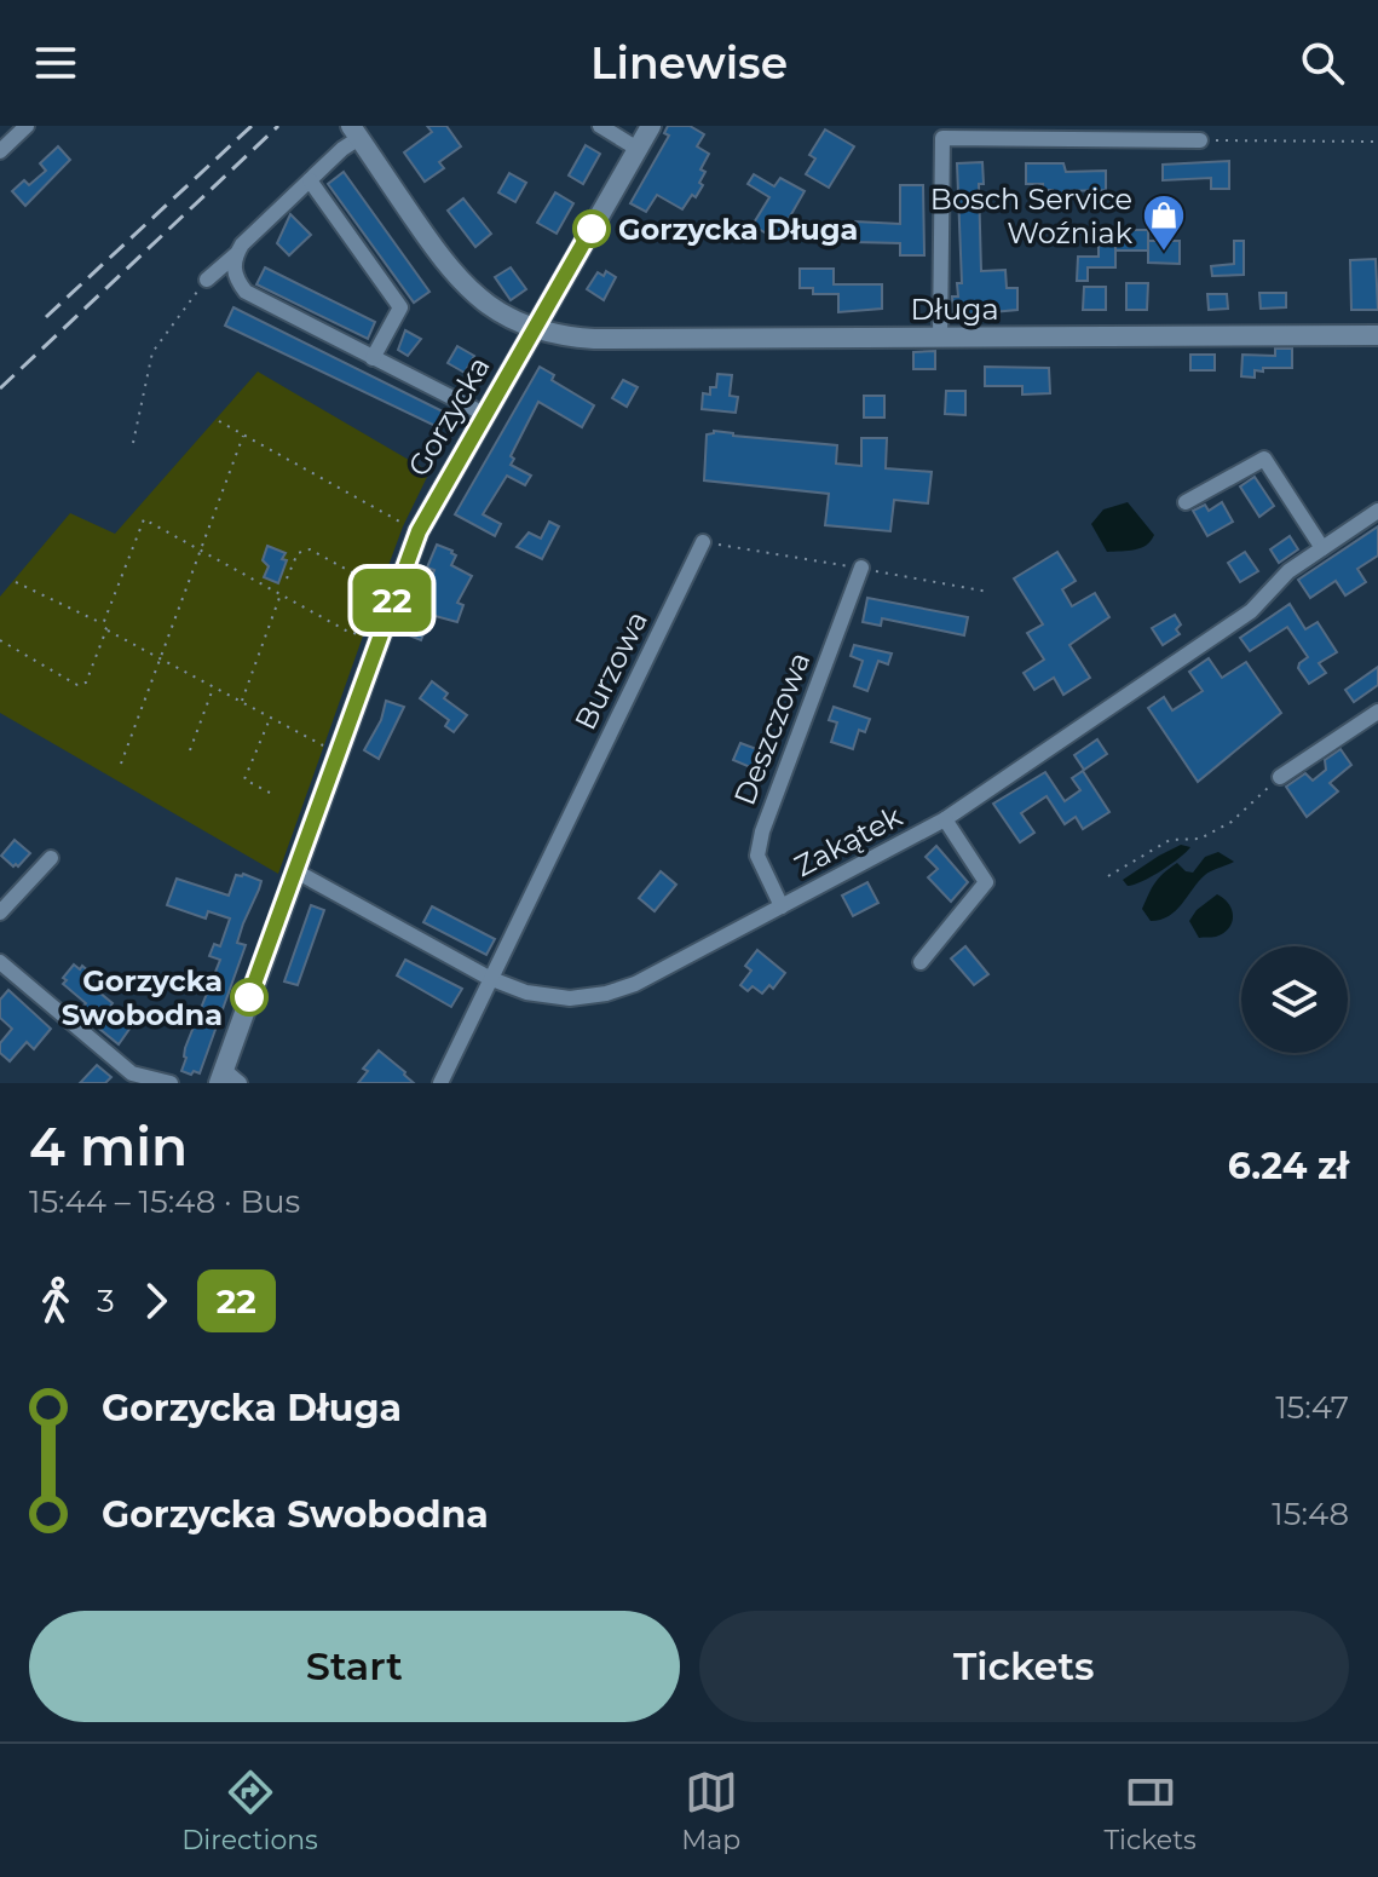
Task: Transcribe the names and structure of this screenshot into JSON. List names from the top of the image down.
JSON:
{
  "streets": {
    "street": [
      "Długa",
      "Gorzycka",
      "Burzowa",
      "Deszczowa",
      "Zakątek"
    ]
  },
  "crossings": [
    ["Długa", "Gorzycka"],
    ["Gorzycka", "Zakątek"],
    ["Burzowa", "Zakątek"],
    ["Deszczowa", "Zakątek"]
  ],
  "places": {
    "other": ["Gorzycka Długa", "Gorzycka Swobodna"],
    "shop": ["Bosch Service Woźniak"]
  },
  "lines": ["bus line 22"],
  "page": {
    "header": "Linewise",
    "on_map": "22",
    "heading": ["4 min", "15:44 – 15:48 · Bus", "6.24 zł"],
    "legs": ["3", "22"],
    "list": [
      {
        "name": "Gorzycka Długa",
        "value": "15:47"
      },
      {
        "name": "Gorzycka Swobodna",
        "value": "15:48"
      }
    ],
    "buttons": ["Start", "Tickets"],
    "tabs": ["Directions", "Map", "Tickets"]
  }
}
